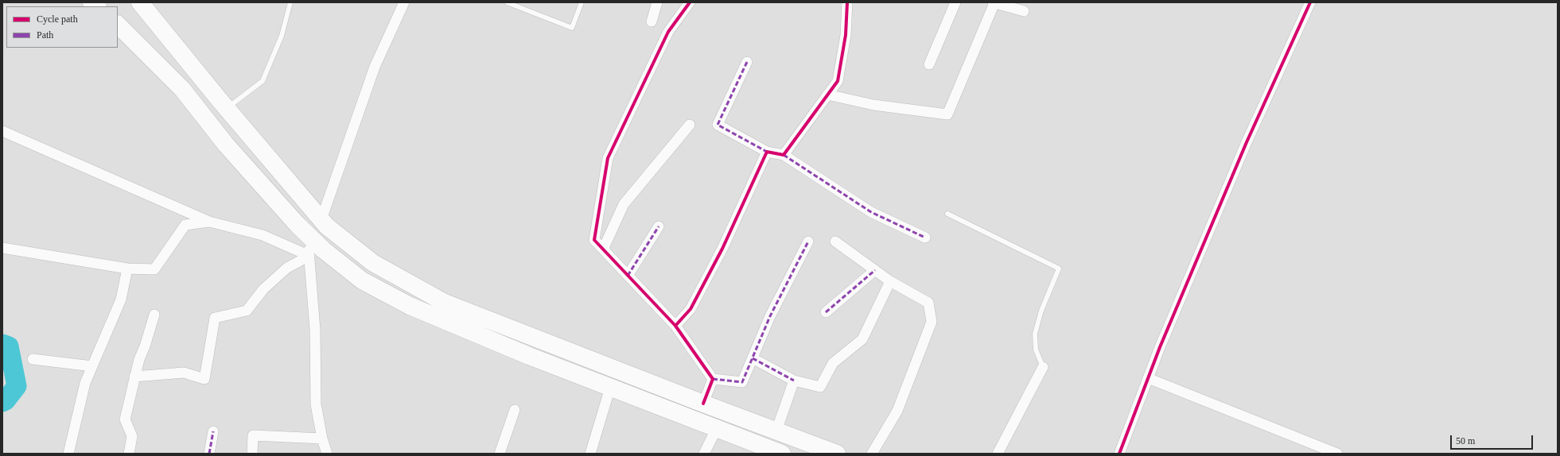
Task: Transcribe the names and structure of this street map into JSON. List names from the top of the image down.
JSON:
{
  "legend": ["Cycle path", "Path"],
  "scale_bar": "50 m"
}
